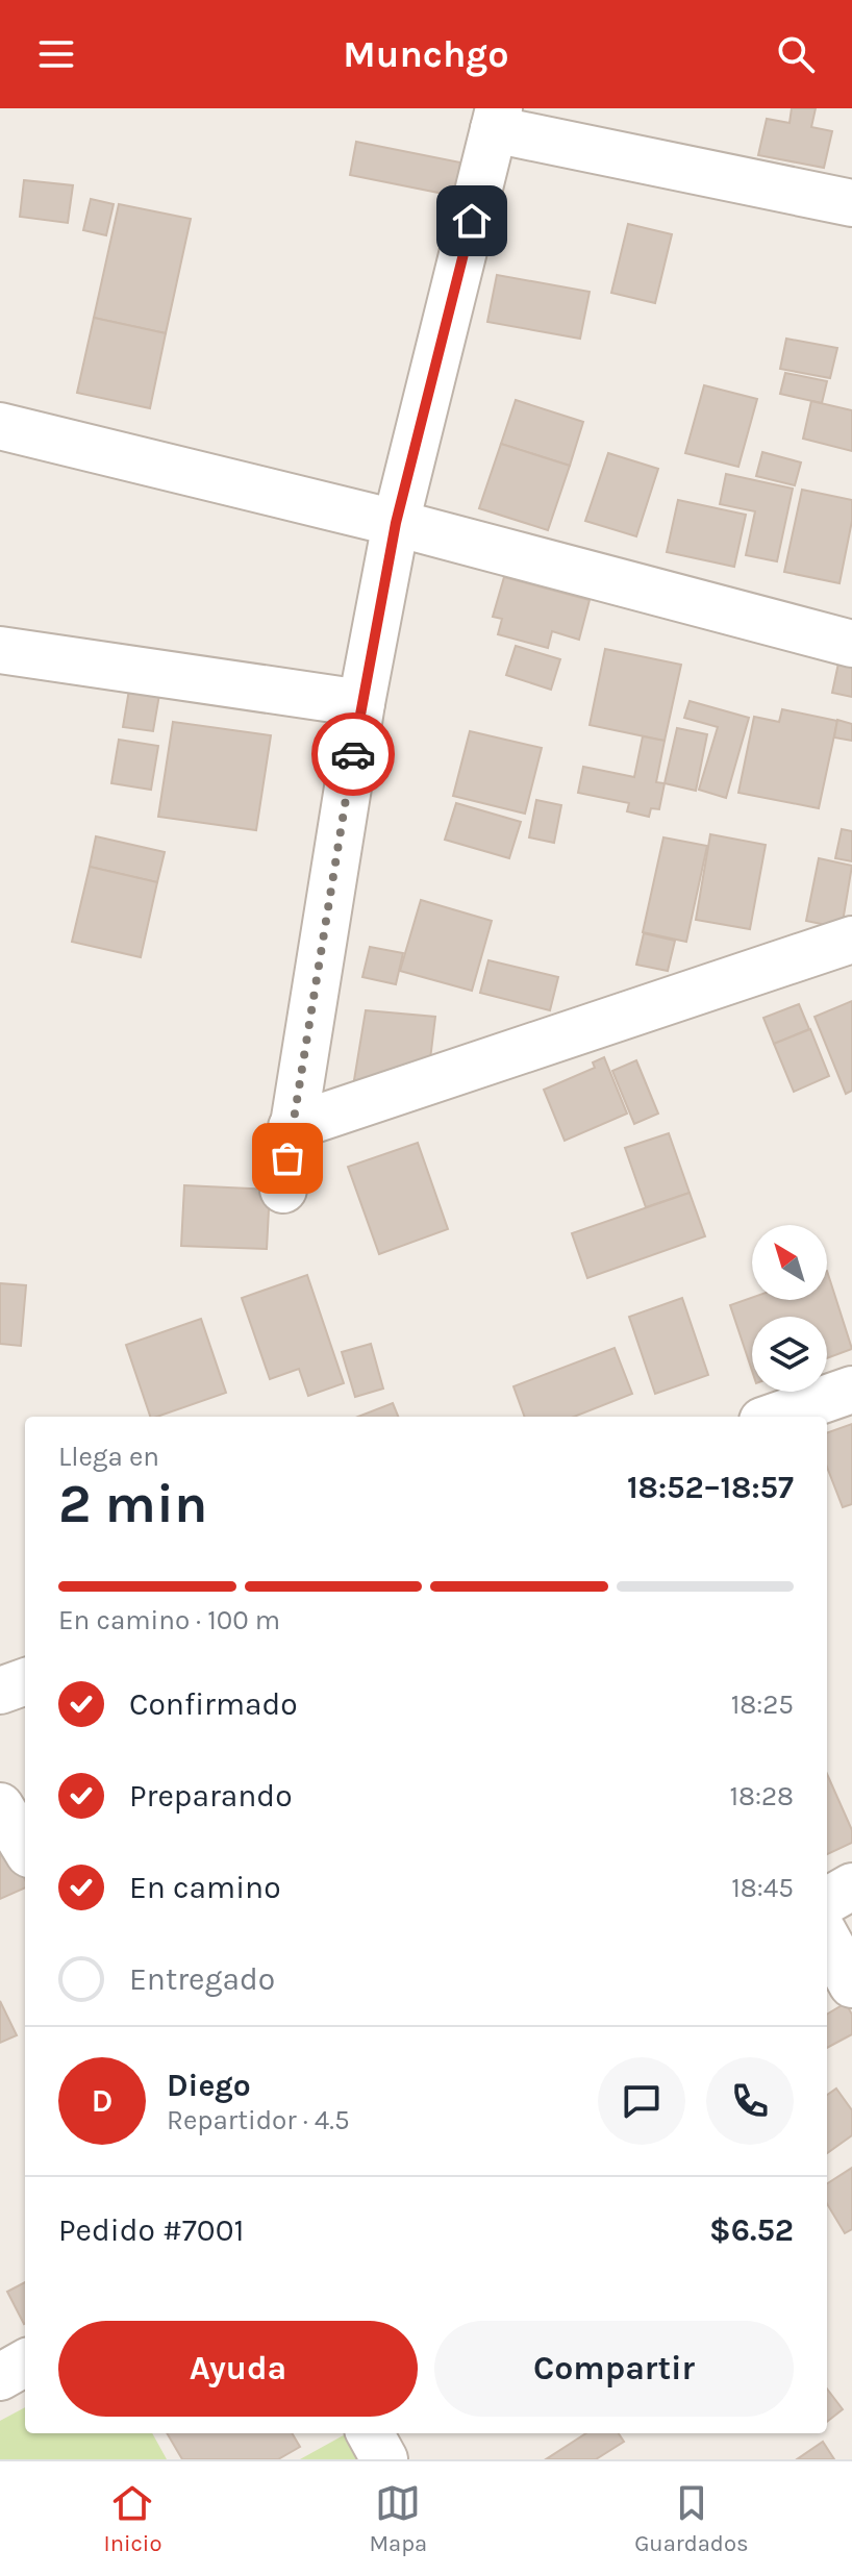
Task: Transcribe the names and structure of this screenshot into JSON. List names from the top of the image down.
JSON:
{
  "north": "top left",
  "page": {
    "header": "Munchgo",
    "heading": ["2 min", "Llega en", "18:52–18:57"],
    "panel": [
      "Diego",
      "Repartidor · 4.5",
      "Pedido #7001",
      "$6.52"
    ],
    "bar": "En camino · 100 m",
    "list": [
      ["Confirmado", "18:25"],
      ["Preparando", "18:28"],
      ["En camino", "18:45"],
      "Entregado"
    ],
    "round": "D",
    "buttons": ["Ayuda", "Compartir"],
    "tabs": ["Inicio", "Mapa", "Guardados"]
  }
}
